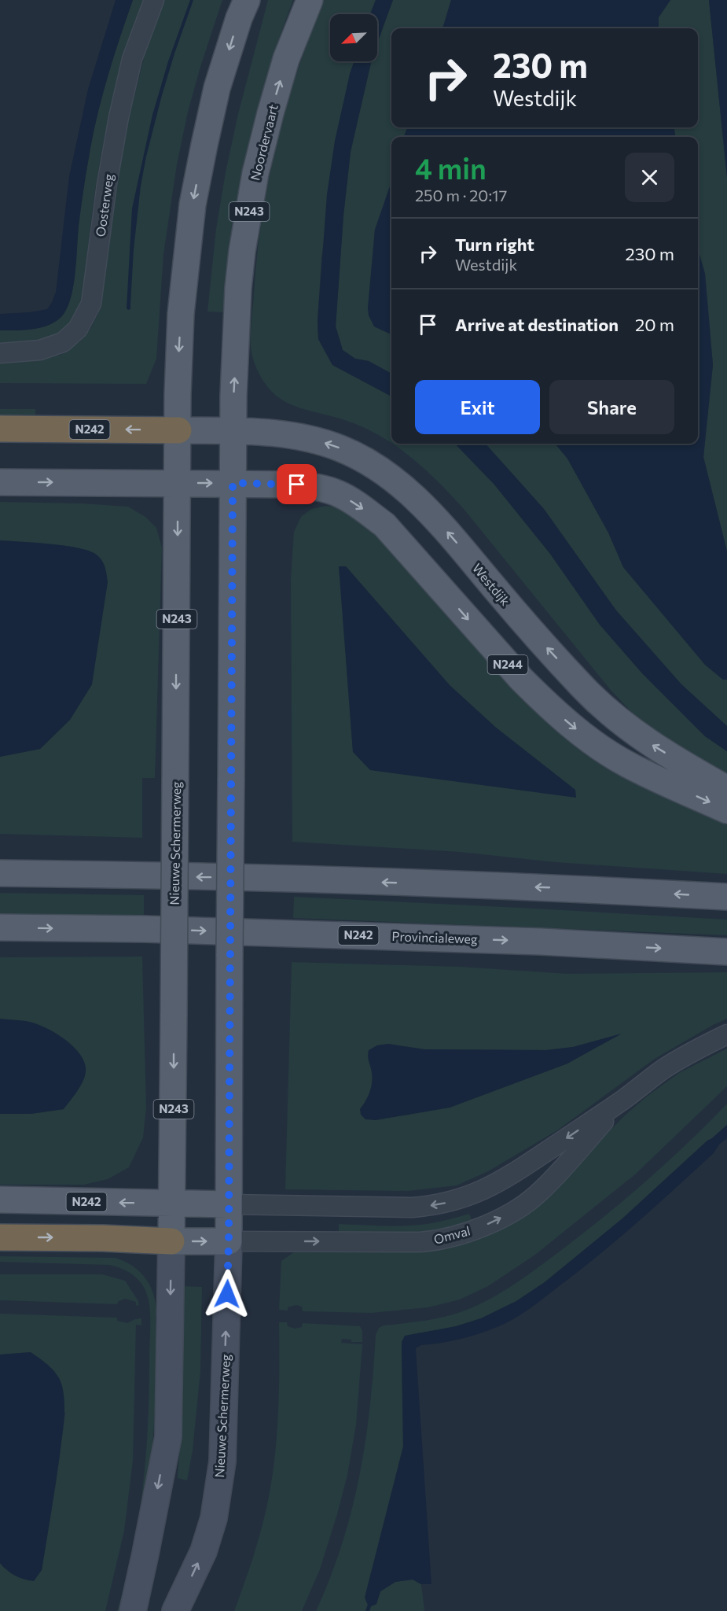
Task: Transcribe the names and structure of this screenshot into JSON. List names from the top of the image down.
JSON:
{
  "streets": {
    "highway": ["N242"],
    "main road": [
      "Noordervaart",
      "N243",
      "Westdijk",
      "N244",
      "Nieuwe Schermerweg",
      "Provincialeweg"
    ],
    "street": ["Oosterweg", "Omval"]
  },
  "crossings": [
    ["Noordervaart", "N243"],
    ["Noordervaart", "Westdijk"],
    ["N243", "N242"],
    ["N243", "Westdijk"],
    ["N243", "N244"],
    ["N243", "Nieuwe Schermerweg"],
    ["N242", "Westdijk"],
    ["N242", "Nieuwe Schermerweg"],
    ["N244", "Nieuwe Schermerweg"],
    ["Nieuwe Schermerweg", "Omval"]
  ],
  "north": "bottom left",
  "page": {
    "turn": ["230 m", "Westdijk"],
    "heading": ["4 min", "250 m · 20:17"],
    "list": [
      {
        "name": "Turn right",
        "note": "Westdijk",
        "value": "230 m"
      },
      {
        "name": "Arrive at destination",
        "value": "20 m"
      }
    ],
    "buttons": ["Exit", "Share"]
  }
}
